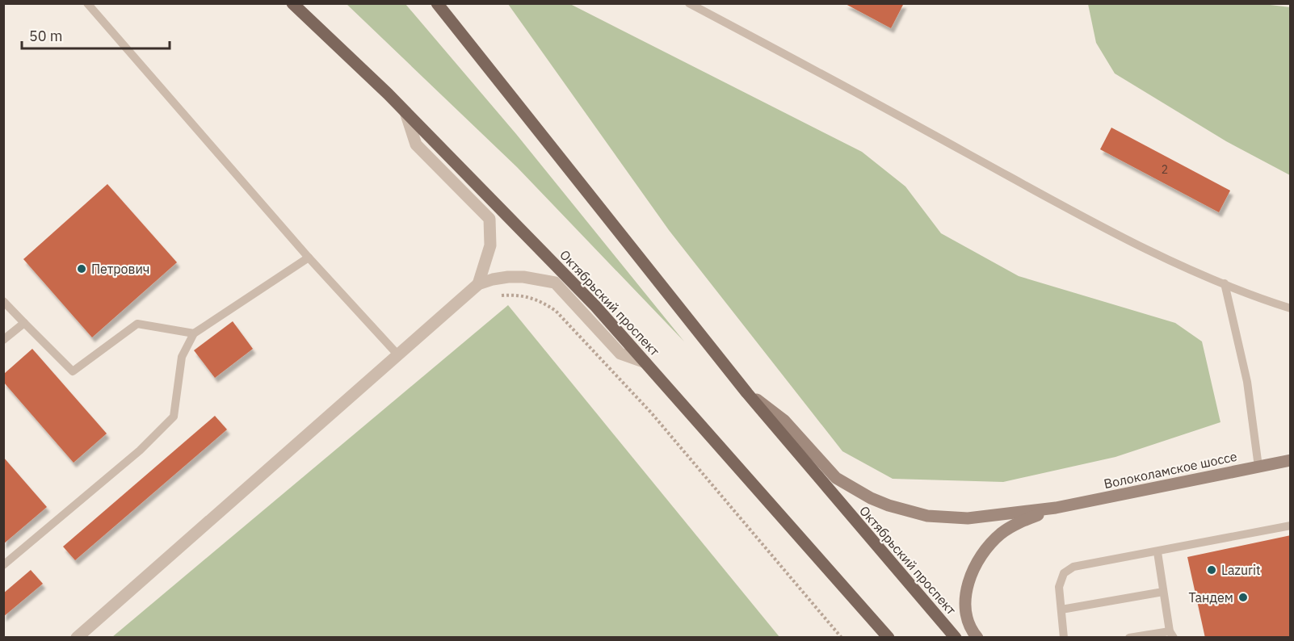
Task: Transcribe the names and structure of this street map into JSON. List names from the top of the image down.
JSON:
{
  "streets": {
    "main road": ["Октябрьский проспект", "Волоколамское шоссе"]
  },
  "crossings": [
    ["Октябрьский проспект", "Волоколамское шоссе"]
  ],
  "places": ["Петрович", "Lazurit", "Тандем"],
  "house_numbers": ["2"],
  "scale_bar": "50 m"
}
